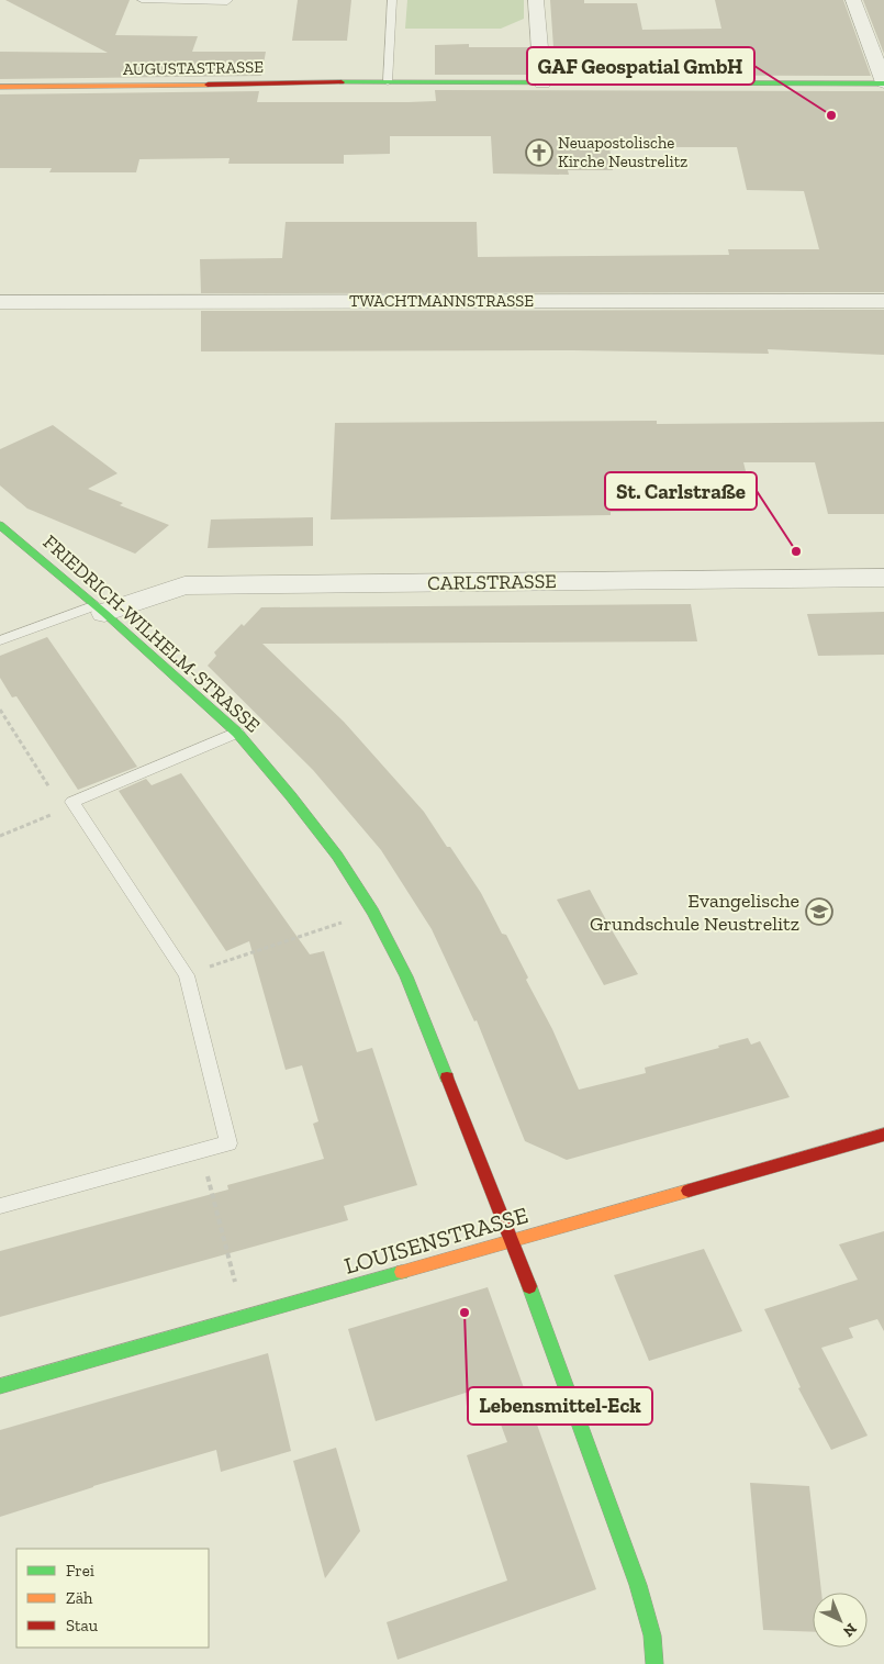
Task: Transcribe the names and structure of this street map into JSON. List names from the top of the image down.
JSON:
{
  "streets": {
    "street": [
      "AUGUSTASTRASSE",
      "TWACHTMANNSTRASSE",
      "CARLSTRASSE",
      "FRIEDRICH-WILHELM-STRASSE",
      "LOUISENSTRASSE"
    ]
  },
  "crossings": [
    ["CARLSTRASSE", "FRIEDRICH-WILHELM-STRASSE"],
    ["FRIEDRICH-WILHELM-STRASSE", "LOUISENSTRASSE"]
  ],
  "places": {
    "other": ["GAF Geospatial GmbH", "St. Carlstraße", "Lebensmittel-Eck"],
    "church": ["Neuapostolische Kirche Neustrelitz"],
    "school or university": ["Evangelische Grundschule Neustrelitz"]
  },
  "legend": ["Frei", "Zäh", "Stau"],
  "north": "bottom right"
}
